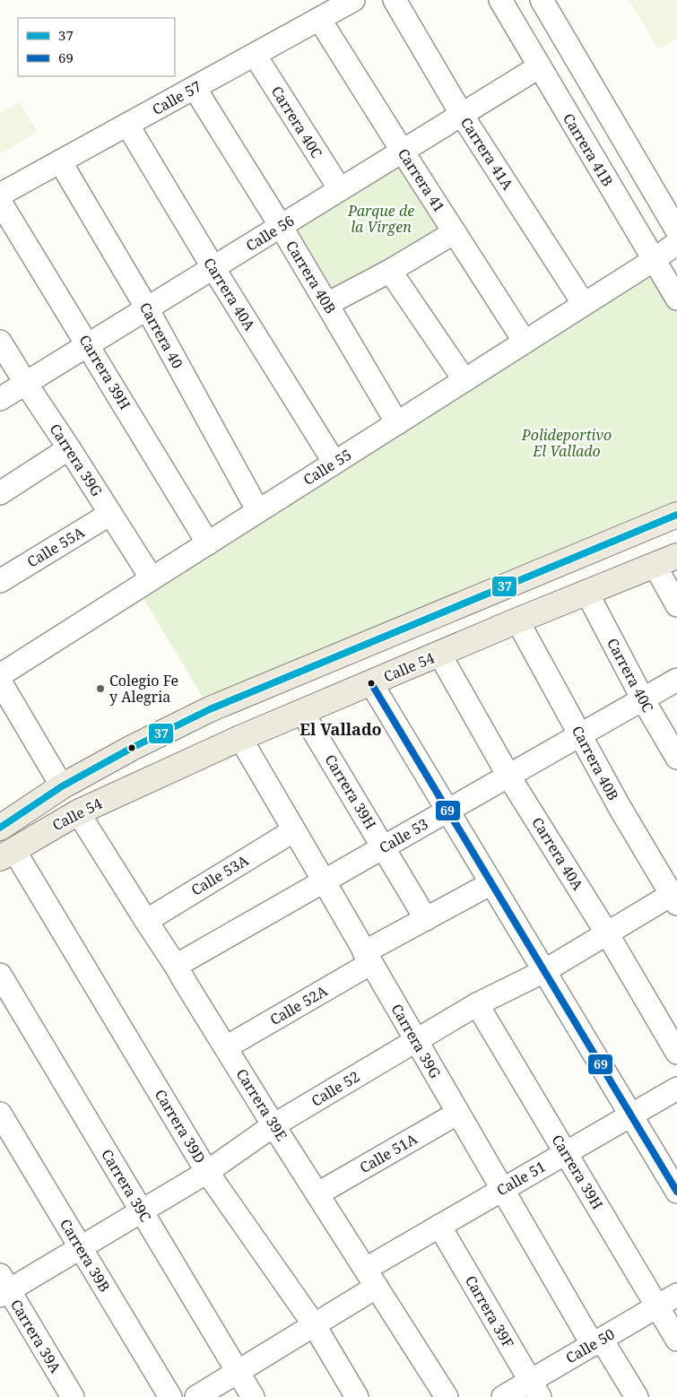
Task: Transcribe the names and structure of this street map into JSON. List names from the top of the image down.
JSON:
{
  "streets": {
    "main road": ["Calle 54"],
    "street": [
      "Calle 57",
      "Carrera 40C",
      "Carrera 41B",
      "Carrera 41A",
      "Carrera 41",
      "Calle 56",
      "Carrera 40B",
      "Carrera 40A",
      "Carrera 40",
      "Carrera 39H",
      "Carrera 39G",
      "Calle 55",
      "Calle 55A",
      "Calle 53",
      "Calle 53A",
      "Calle 52A",
      "Calle 52",
      "Carrera 39E",
      "Carrera 39D",
      "Calle 51A",
      "Calle 51",
      "Carrera 39C",
      "Carrera 39B",
      "Carrera 39F",
      "Carrera 39A",
      "Calle 50"
    ]
  },
  "crossings": [
    ["Calle 57", "Carrera 40C"],
    ["Calle 57", "Carrera 41"],
    ["Calle 57", "Carrera 40B"],
    ["Calle 57", "Carrera 40A"],
    ["Calle 57", "Carrera 40"],
    ["Carrera 40C", "Calle 56"],
    ["Carrera 40C", "Calle 54"],
    ["Carrera 40C", "Calle 53"],
    ["Carrera 41B", "Calle 56"],
    ["Carrera 41B", "Calle 55"],
    ["Carrera 41A", "Calle 56"],
    ["Carrera 41A", "Calle 55"],
    ["Carrera 41", "Calle 56"],
    ["Carrera 41", "Calle 55"],
    ["Calle 56", "Carrera 40B"],
    ["Calle 56", "Carrera 40A"],
    ["Calle 56", "Carrera 40"],
    ["Calle 56", "Carrera 39H"],
    ["Calle 56", "Carrera 39G"],
    ["Carrera 40B", "Calle 55"],
    ["Carrera 40B", "Calle 54"],
    ["Carrera 40B", "Calle 53"],
    ["Carrera 40B", "Calle 52"],
    ["Carrera 40A", "Calle 55"],
    ["Carrera 40A", "Calle 54"],
    ["Carrera 40A", "Calle 53"],
    ["Carrera 40A", "Calle 52"],
    ["Carrera 40", "Calle 55"],
    ["Carrera 39H", "Calle 55"],
    ["Carrera 39H", "Calle 54"],
    ["Carrera 39H", "Calle 53"],
    ["Carrera 39H", "Calle 52A"],
    ["Carrera 39H", "Calle 52"],
    ["Carrera 39H", "Calle 51"],
    ["Carrera 39H", "Calle 50"],
    ["Carrera 39G", "Calle 55"],
    ["Carrera 39G", "Calle 55A"],
    ["Carrera 39G", "Calle 54"],
    ["Carrera 39G", "Calle 53"],
    ["Carrera 39G", "Calle 53A"],
    ["Carrera 39G", "Calle 52A"],
    ["Carrera 39G", "Calle 52"],
    ["Carrera 39G", "Calle 51A"],
    ["Carrera 39G", "Calle 51"],
    ["Carrera 39G", "Calle 50"],
    ["Calle 54", "Carrera 39E"],
    ["Calle 54", "Carrera 39D"],
    ["Calle 53", "Carrera 39E"],
    ["Calle 53A", "Carrera 39E"],
    ["Calle 52A", "Carrera 39E"],
    ["Calle 52", "Carrera 39E"],
    ["Calle 52", "Carrera 39D"],
    ["Calle 52", "Carrera 39C"],
    ["Calle 52", "Carrera 39B"],
    ["Calle 52", "Carrera 39A"],
    ["Carrera 39E", "Calle 51A"],
    ["Carrera 39E", "Calle 51"],
    ["Carrera 39D", "Calle 51"],
    ["Calle 51", "Carrera 39C"],
    ["Calle 51", "Carrera 39F"],
    ["Carrera 39F", "Calle 50"]
  ],
  "districts": ["El Vallado"],
  "parks": ["Parque de la Virgen", "Polideportivo El Vallado"],
  "places": ["Colegio Fe y Alegria"],
  "lines": ["transit line 37", "transit line 69"],
  "legend": ["37", "69"]
}
